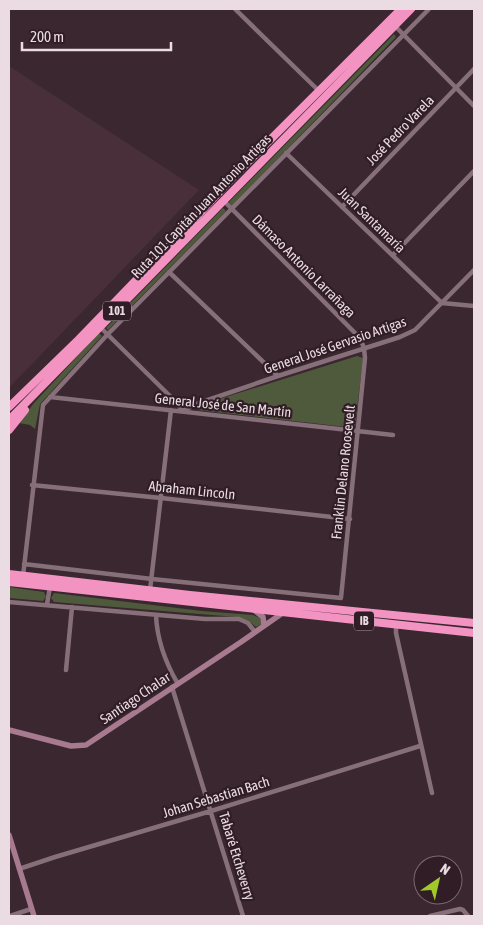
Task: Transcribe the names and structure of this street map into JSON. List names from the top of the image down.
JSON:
{
  "streets": {
    "highway": ["Ruta 101 Capitán Juan Antonio Artigas", "101", "IB"],
    "street": [
      "José Pedro Varela",
      "Juan Santamaría",
      "Dámaso Antonio Larrañaga",
      "General José Gervasio Artigas",
      "General José de San Martín",
      "Franklin Delano Roosevelt",
      "Abraham Lincoln",
      "Santiago Chalar",
      "Johan Sebastian Bach",
      "Tabaré Etcheverry"
    ]
  },
  "crossings": [
    ["José Pedro Varela", "Juan Santamaría"],
    ["Ruta 101 Capitán Juan Antonio Artigas", "Dámaso Antonio Larrañaga"],
    ["Juan Santamaría", "General José Gervasio Artigas"],
    ["Dámaso Antonio Larrañaga", "General José Gervasio Artigas"],
    ["Dámaso Antonio Larrañaga", "Franklin Delano Roosevelt"],
    ["General José Gervasio Artigas", "General José de San Martín"],
    ["General José Gervasio Artigas", "Franklin Delano Roosevelt"],
    ["General José de San Martín", "Franklin Delano Roosevelt"],
    ["Franklin Delano Roosevelt", "Abraham Lincoln"],
    ["IB", "Santiago Chalar"],
    ["Santiago Chalar", "Tabaré Etcheverry"],
    ["Johan Sebastian Bach", "Tabaré Etcheverry"]
  ],
  "scale_bar": "200 m",
  "north": "top right"
}
